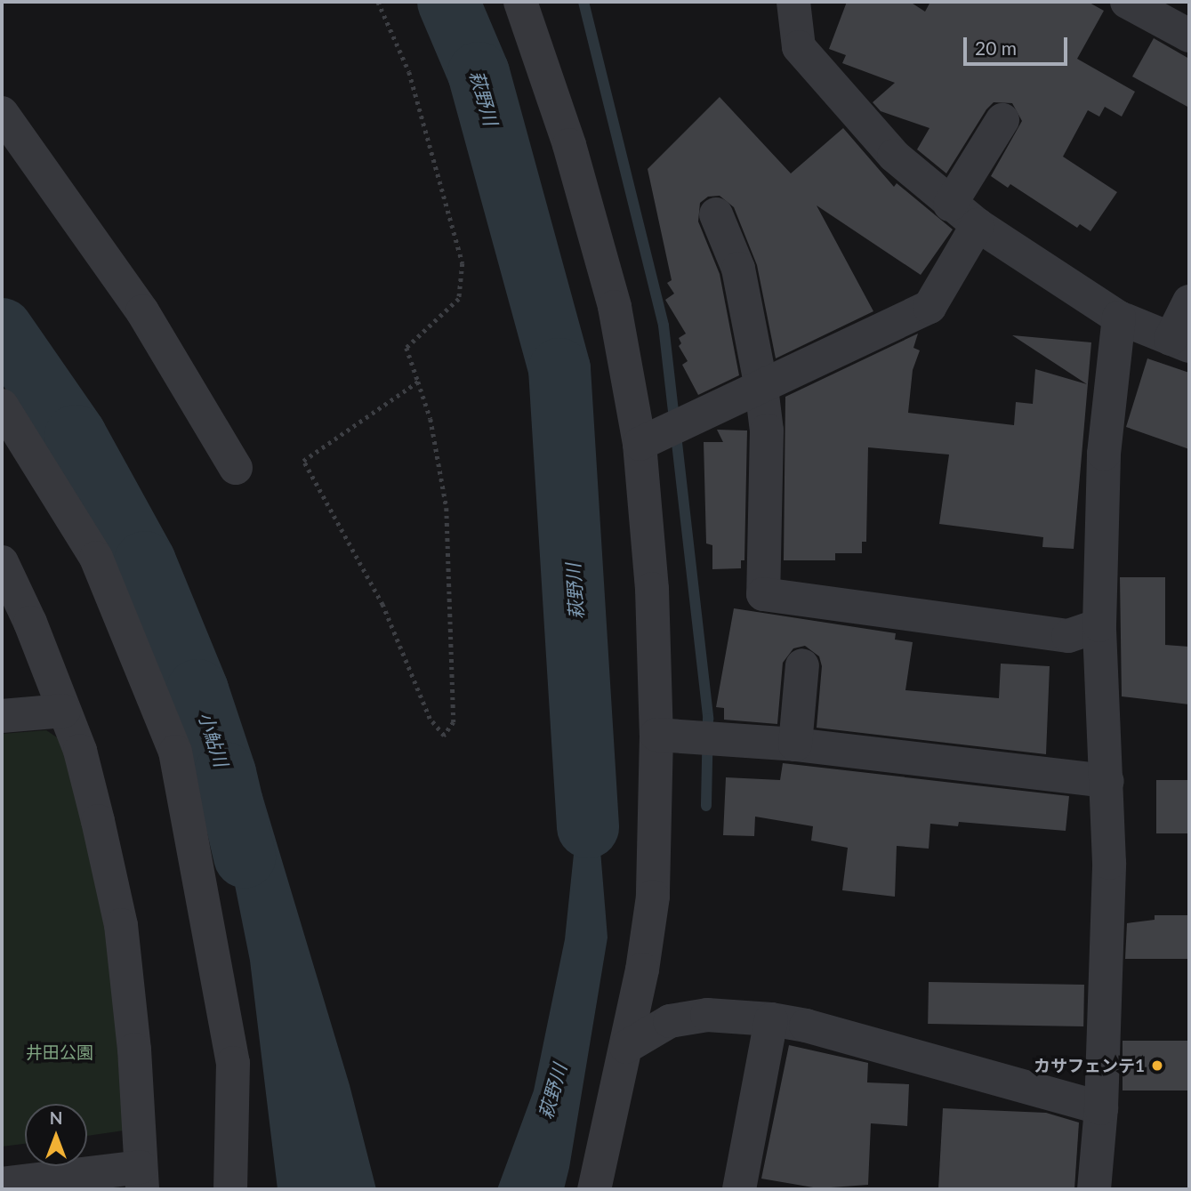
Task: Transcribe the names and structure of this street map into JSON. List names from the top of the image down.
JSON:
{
  "water": ["萩野川", "小鮎川"],
  "parks": ["井田公園"],
  "places": ["カサフェンテ1"],
  "scale_bar": "20 m",
  "north": "top"
}
